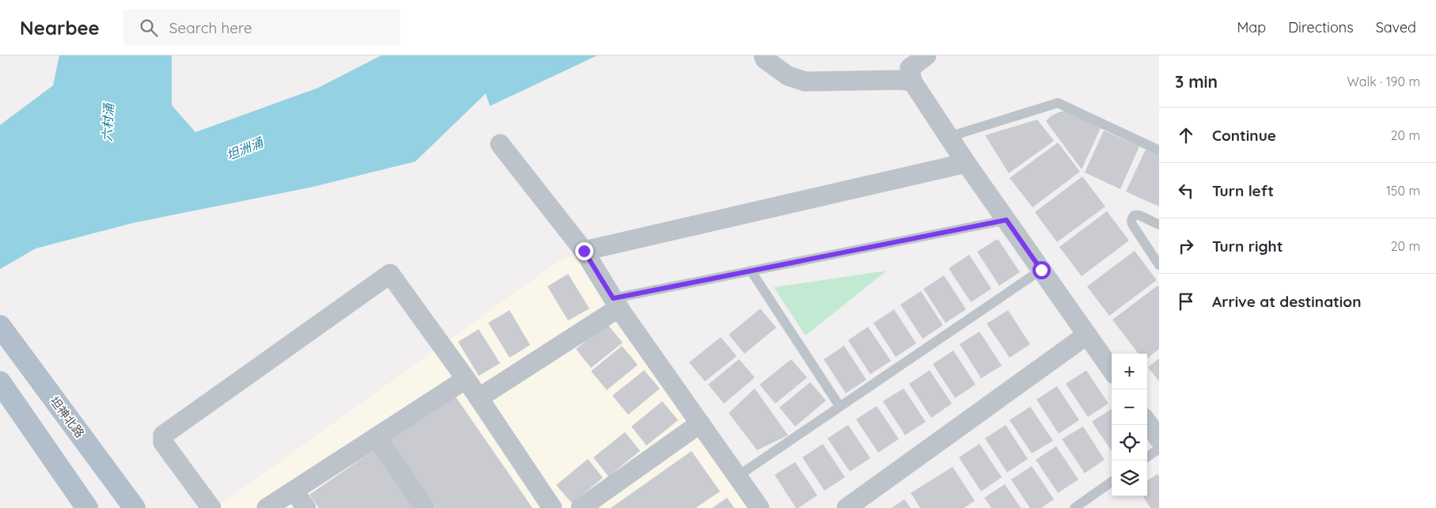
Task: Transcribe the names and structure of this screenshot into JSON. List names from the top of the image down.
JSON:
{
  "streets": {
    "main road": ["坦神北路"]
  },
  "water": ["六村涌", "坦洲涌"],
  "page": {
    "header": "Nearbee",
    "search": "Search here",
    "nav": ["Map", "Directions", "Saved"],
    "heading": ["3 min", "Walk · 190 m"],
    "list": [
      ["Continue", "20 m"],
      ["Turn left", "150 m"],
      ["Turn right", "20 m"],
      "Arrive at destination"
    ],
    "map_buttons": ["+", "−"]
  }
}
